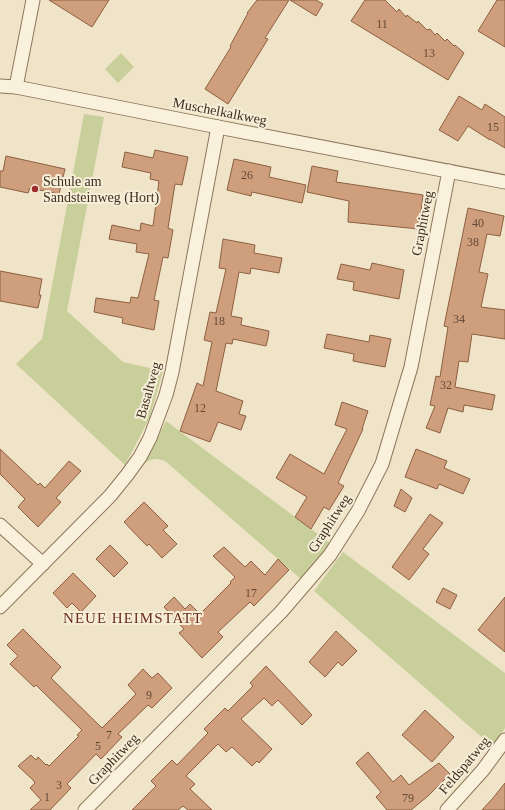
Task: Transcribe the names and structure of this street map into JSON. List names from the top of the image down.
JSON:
{
  "streets": {
    "street": [
      "Muschelkalkweg",
      "Graphitweg",
      "Basaltweg",
      "Feldspatweg"
    ]
  },
  "crossings": [
    ["Muschelkalkweg", "Graphitweg"],
    ["Muschelkalkweg", "Basaltweg"]
  ],
  "districts": ["NEUE HEIMSTATT"],
  "places": ["Schule am Sandsteinweg (Hort)"],
  "house_numbers": [
    "11",
    "13",
    "15",
    "26",
    "40",
    "38",
    "34",
    "18",
    "32",
    "12",
    "17",
    "9",
    "7",
    "5",
    "3",
    "1",
    "79"
  ]
}
